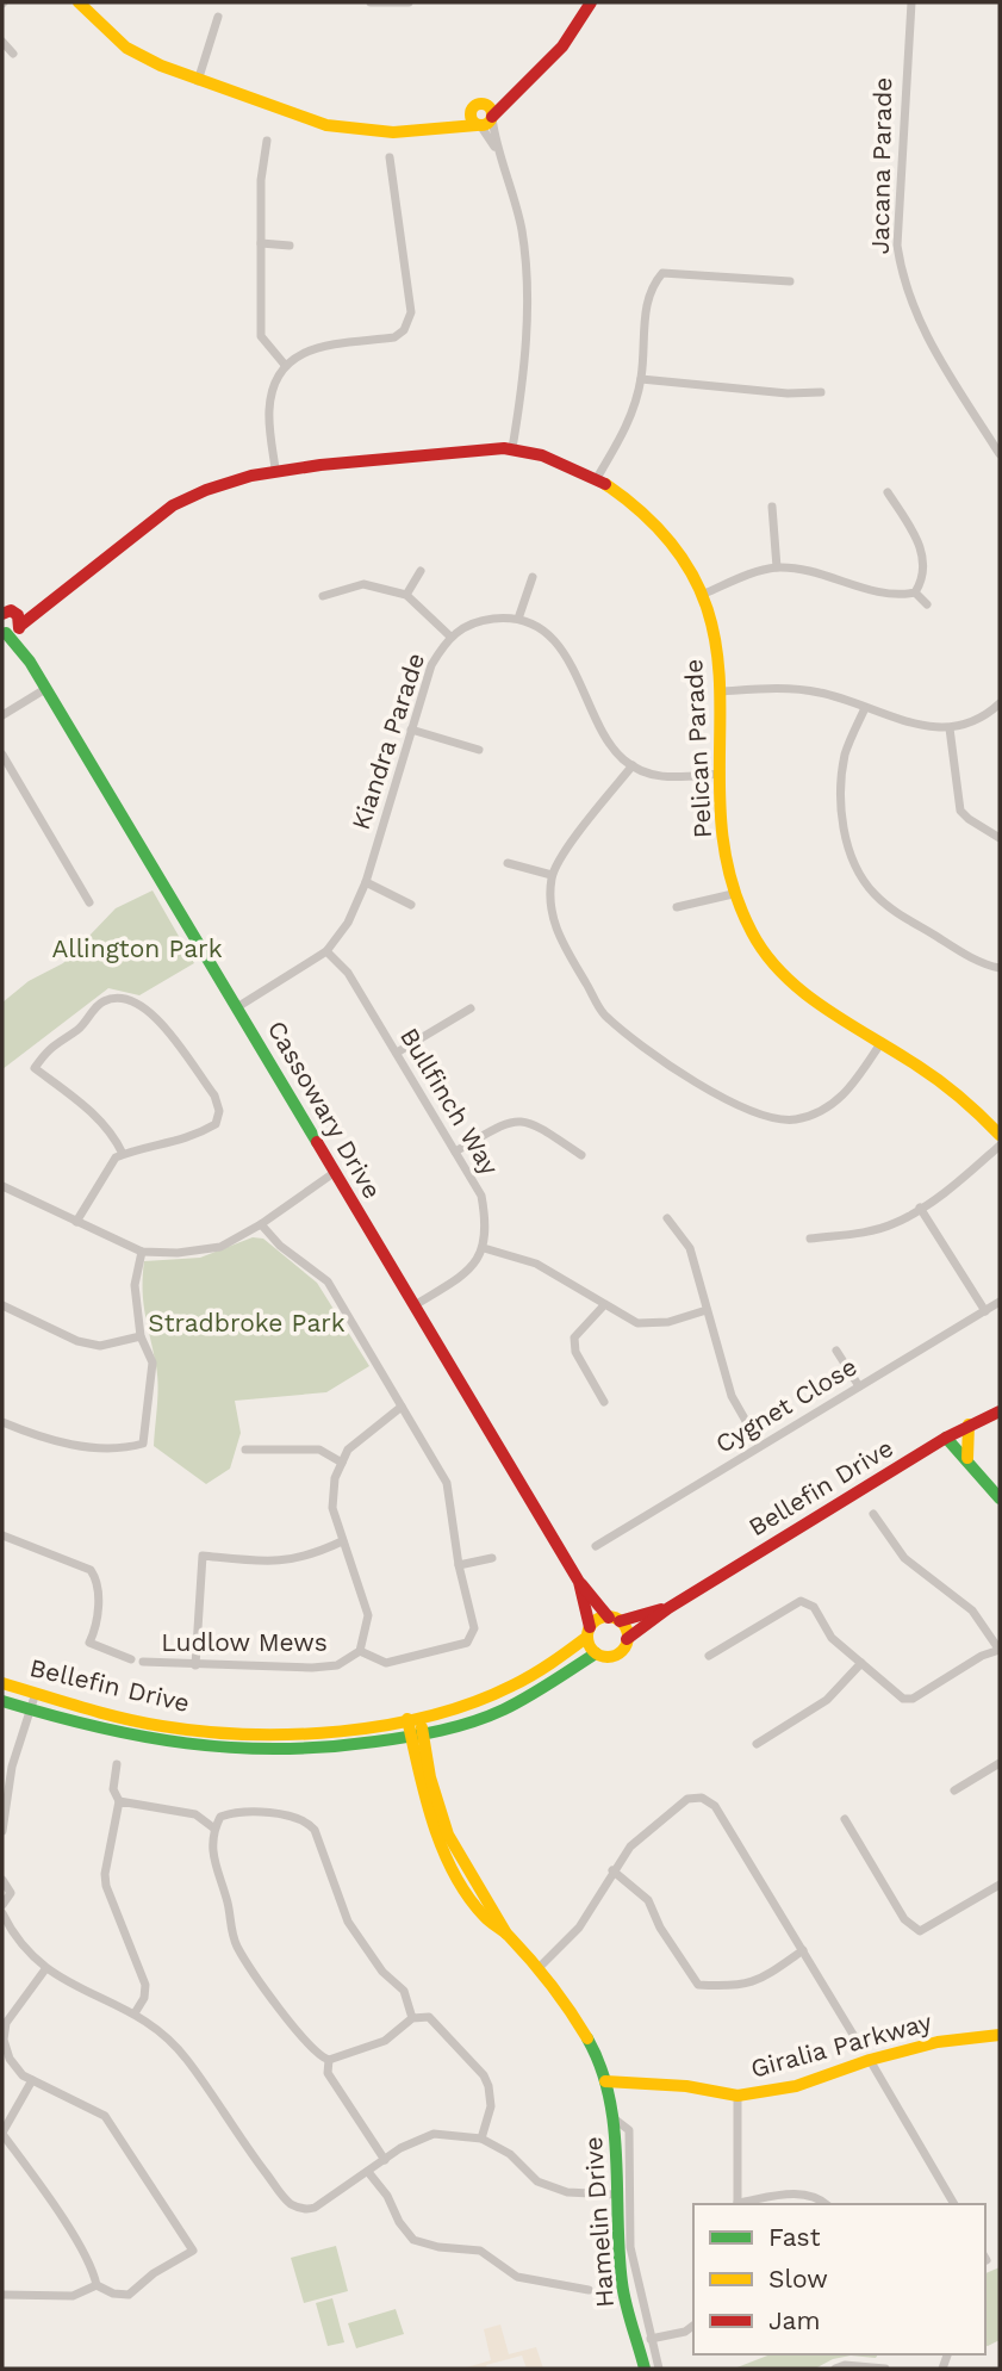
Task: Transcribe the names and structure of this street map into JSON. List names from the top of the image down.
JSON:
{
  "streets": {
    "street": [
      "Jacana Parade",
      "Kiandra Parade",
      "Pelican Parade",
      "Bullfinch Way",
      "Cassowary Drive",
      "Cygnet Close",
      "Bellefin Drive",
      "Ludlow Mews",
      "Giralia Parkway",
      "Hamelin Drive"
    ]
  },
  "crossings": [
    ["Kiandra Parade", "Bullfinch Way"],
    ["Kiandra Parade", "Cassowary Drive"],
    ["Pelican Parade", "Cassowary Drive"],
    ["Cassowary Drive", "Bellefin Drive"],
    ["Bellefin Drive", "Hamelin Drive"],
    ["Giralia Parkway", "Hamelin Drive"]
  ],
  "parks": ["Allington Park", "Stradbroke Park"],
  "legend": ["Fast", "Slow", "Jam"]
}
